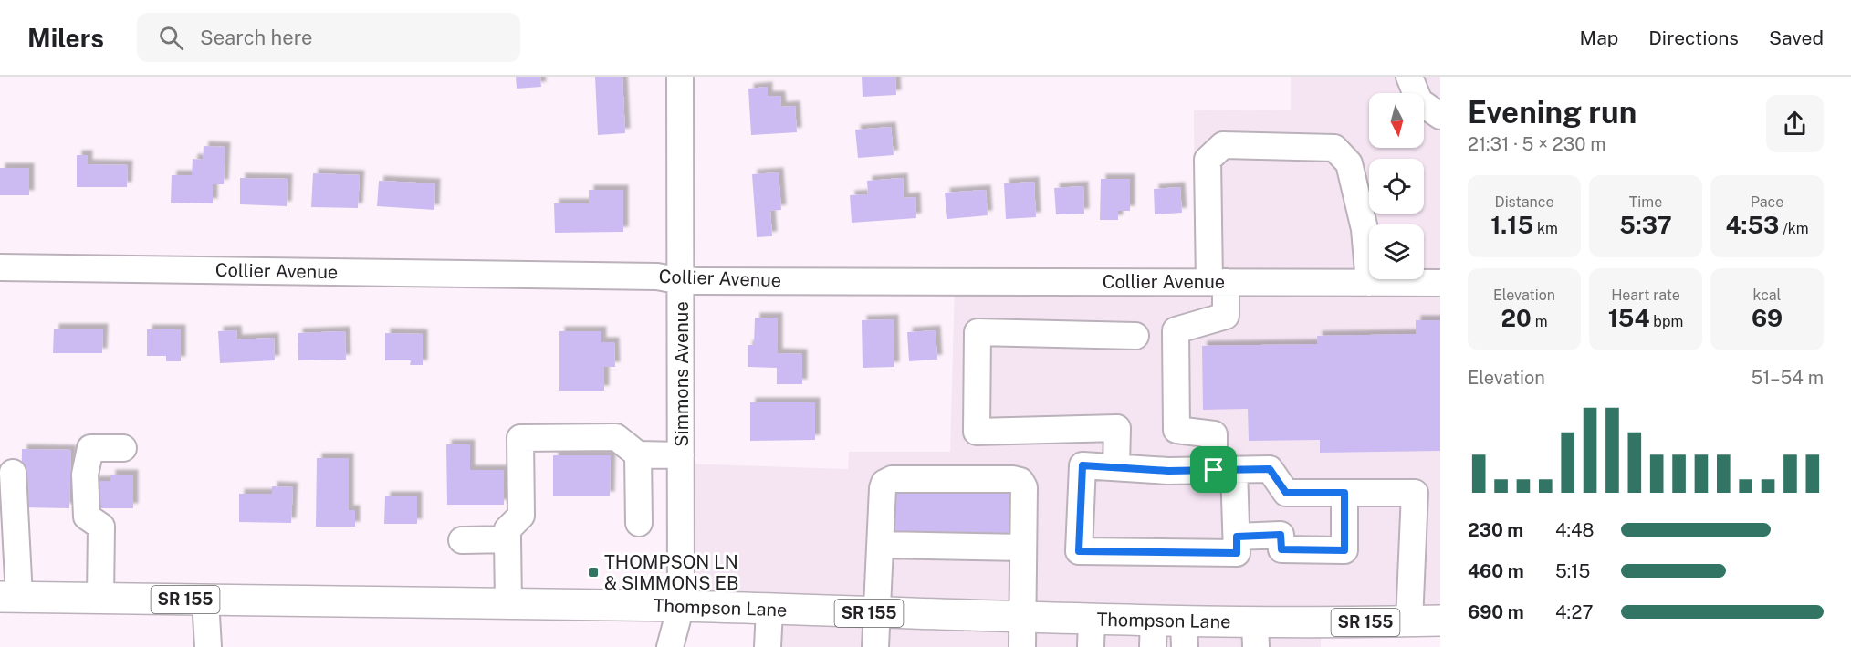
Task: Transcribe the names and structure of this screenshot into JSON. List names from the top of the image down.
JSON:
{
  "streets": {
    "main road": ["SR 155", "Thompson Lane"],
    "street": ["Collier Avenue", "Simmons Avenue"]
  },
  "crossings": [
    ["Collier Avenue", "Simmons Avenue"],
    ["Simmons Avenue", "Thompson Lane"]
  ],
  "places": {
    "transit": ["THOMPSON LN & SIMMONS EB"]
  },
  "north": "bottom",
  "page": {
    "header": "Milers",
    "search": "Search here",
    "nav": ["Map", "Directions", "Saved"],
    "heading": ["Evening run", "21:31 · 5 × 230 m"],
    "stats": [
      ["Distance", "1.15 km"],
      ["Time", "5:37"],
      ["Pace", "4:53 /km"],
      ["Elevation", "20 m"],
      ["Heart rate", "154 bpm"],
      ["kcal", "69"]
    ],
    "chart": ["Elevation", "51–54 m"],
    "list": [
      {
        "name": "230 m",
        "note": "4:48"
      },
      {
        "name": "460 m",
        "note": "5:15"
      },
      {
        "name": "690 m",
        "note": "4:27"
      }
    ]
  }
}
